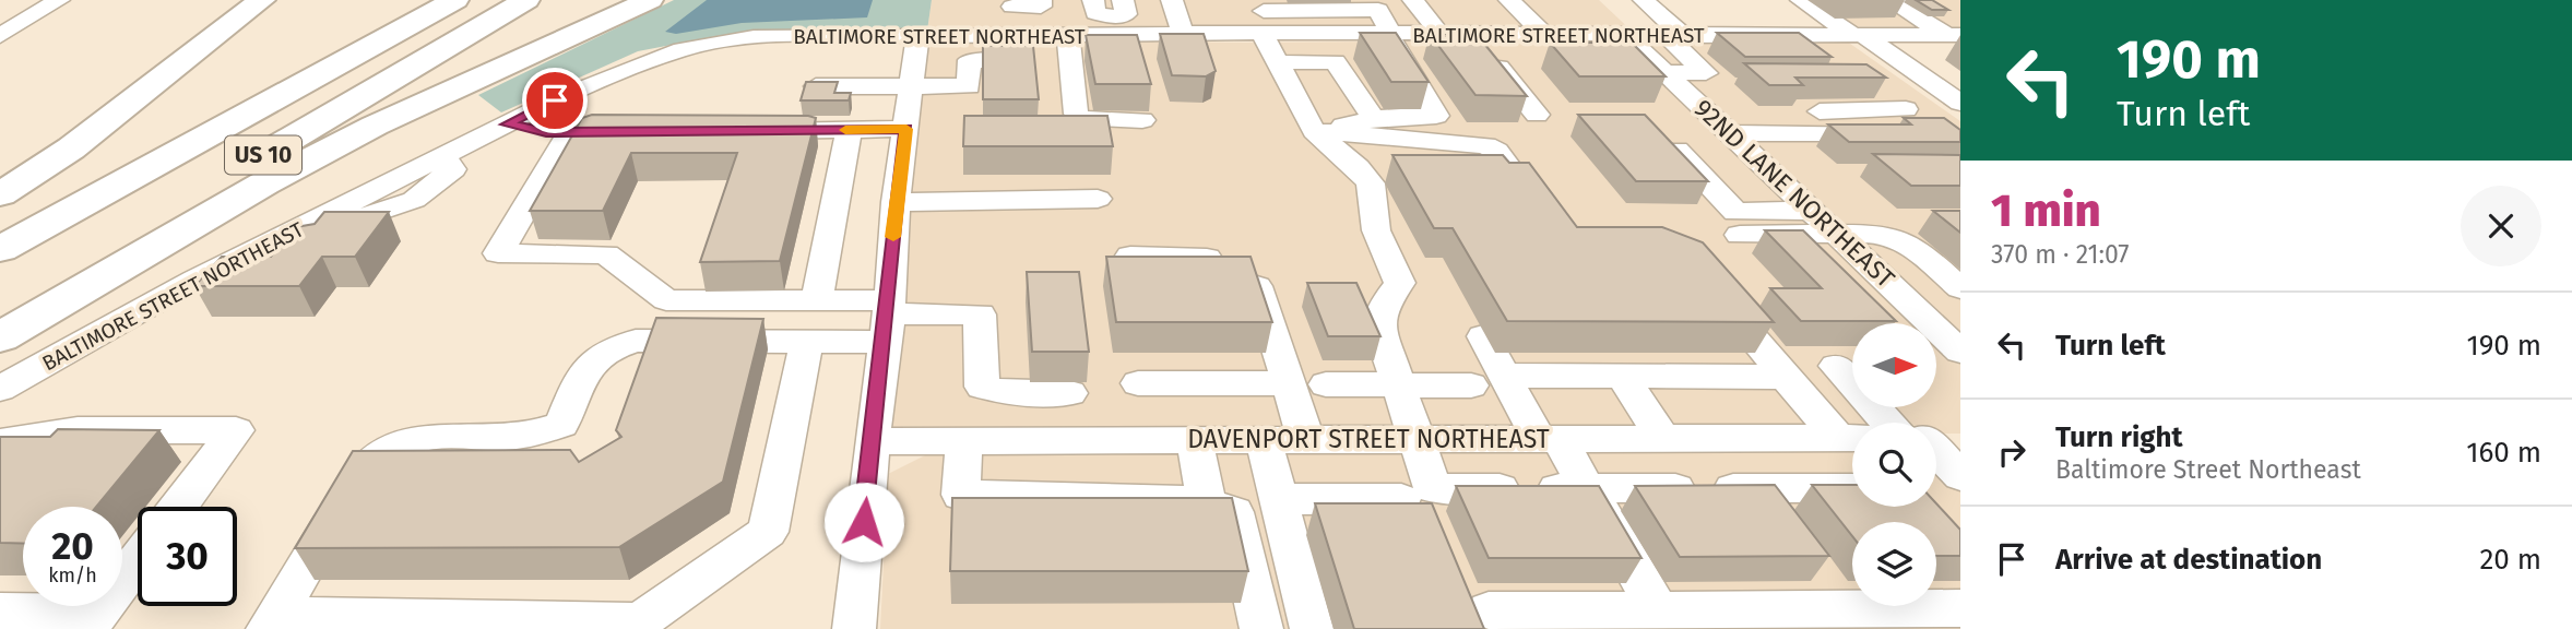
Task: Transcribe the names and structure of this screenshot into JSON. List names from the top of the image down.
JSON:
{
  "streets": {
    "highway": ["US 10"],
    "street": ["BALTIMORE STREET NORTHEAST", "92ND LANE NORTHEAST", "DAVENPORT STREET NORTHEAST"]
  },
  "crossings": [
    ["BALTIMORE STREET NORTHEAST", "92ND LANE NORTHEAST"]
  ],
  "north": "right",
  "page": {
    "turn": ["190 m", "Turn left"],
    "heading": ["1 min", "370 m · 21:07"],
    "list": [
      {
        "name": "Turn left",
        "value": "190 m"
      },
      {
        "name": "Turn right",
        "note": "Baltimore Street Northeast",
        "value": "160 m"
      },
      {
        "name": "Arrive at destination",
        "value": "20 m"
      }
    ],
    "speed": "20 km/h",
    "limit": "30"
  }
}
